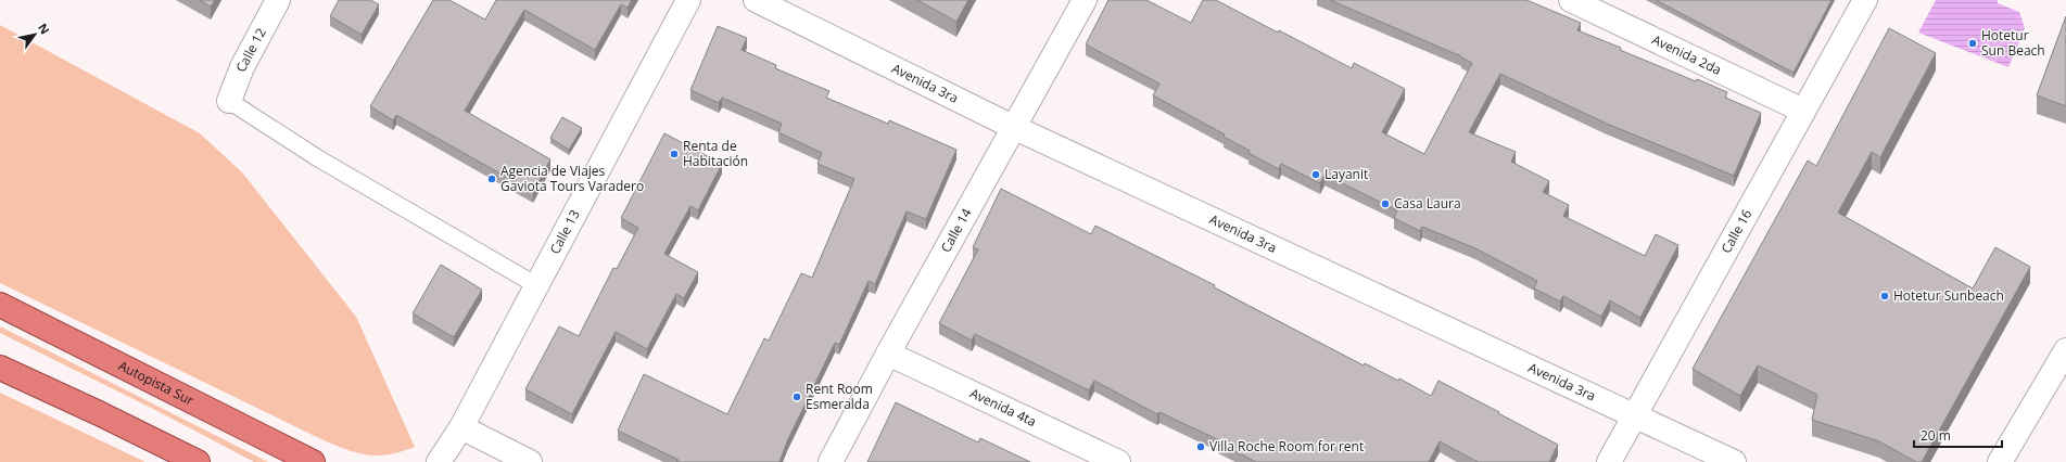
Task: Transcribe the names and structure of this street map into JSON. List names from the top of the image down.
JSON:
{
  "streets": {
    "highway": ["Autopista Sur"],
    "street": [
      "Calle 12",
      "Avenida 2da",
      "Avenida 3ra",
      "Calle 14",
      "Calle 13",
      "Calle 16",
      "Avenida 4ta"
    ]
  },
  "crossings": [
    ["Avenida 2da", "Calle 16"],
    ["Avenida 3ra", "Calle 14"],
    ["Avenida 3ra", "Calle 16"],
    ["Calle 14", "Avenida 4ta"]
  ],
  "places": [
    "Hotetur Sun Beach",
    "Renta de Habitación",
    "Layanit",
    "Agencia de Viajes Gaviota Tours Varadero",
    "Casa Laura",
    "Hotetur Sunbeach",
    "Rent Room Esmeralda",
    "Villa Roche Room for rent"
  ],
  "scale_bar": "20 m",
  "north": "top right"
}
